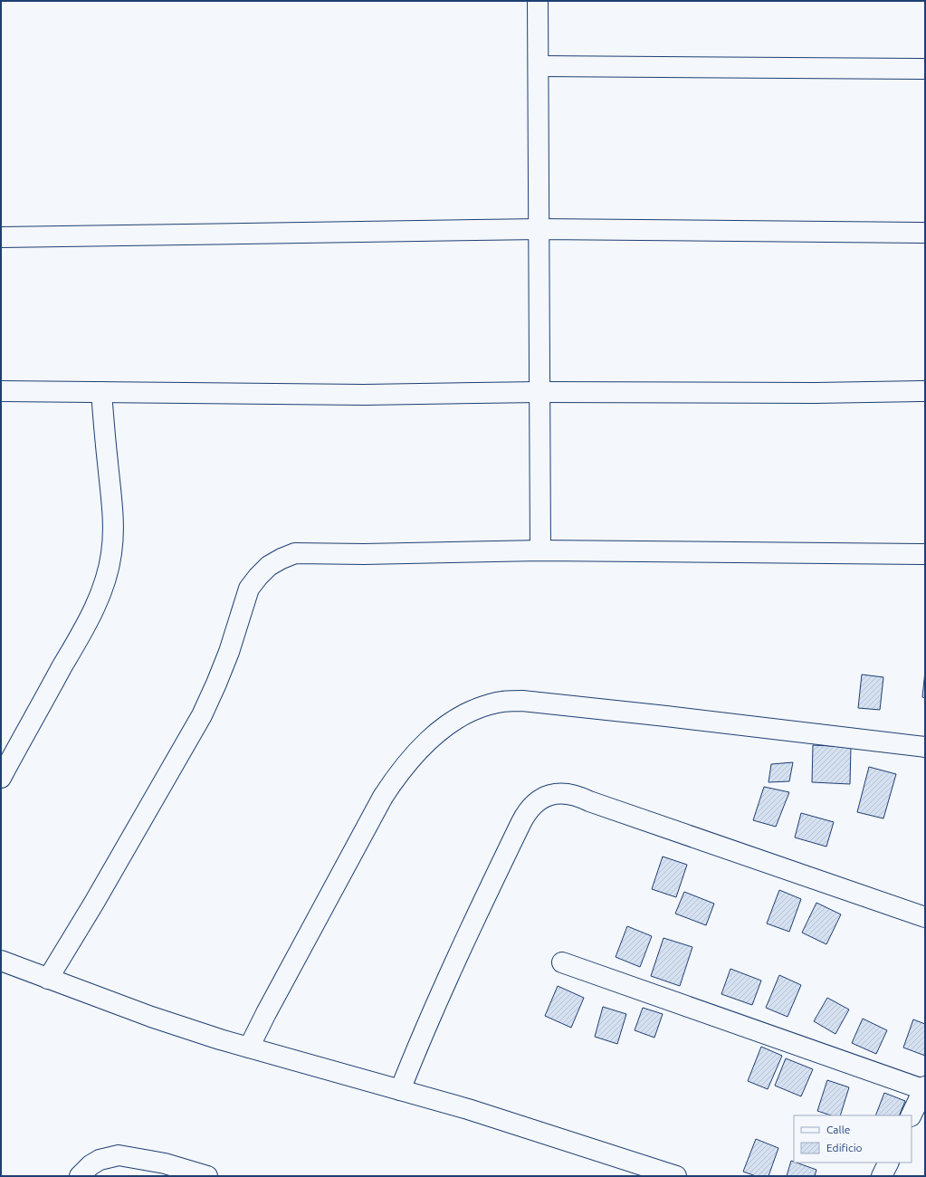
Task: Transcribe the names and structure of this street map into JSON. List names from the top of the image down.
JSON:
{
  "legend": ["Calle", "Edificio"]
}
